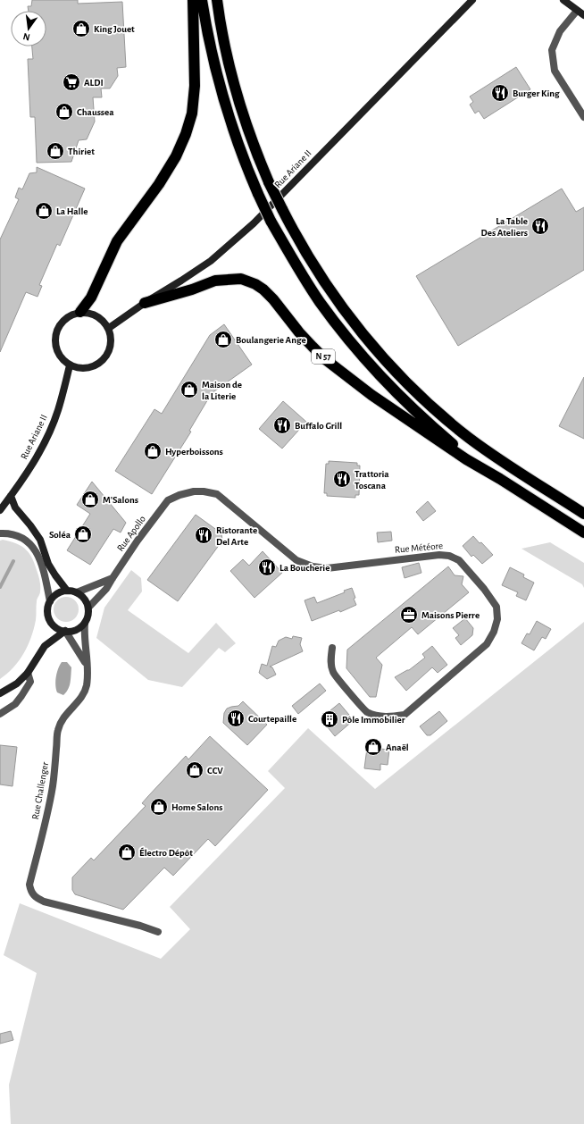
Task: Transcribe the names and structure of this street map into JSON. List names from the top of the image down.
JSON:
{
  "streets": {
    "highway": ["N 57"],
    "main road": ["Rue Ariane II"],
    "street": ["Rue Apollo", "Rue Météore", "Rue Challenger"]
  },
  "crossings": [
    ["Rue Ariane II", "N 57"],
    ["Rue Apollo", "Rue Météore"],
    ["Rue Apollo", "Rue Challenger"]
  ],
  "places": {
    "shop": [
      "King Jouet",
      "Chaussea",
      "Thiriet",
      "La Halle",
      "Boulangerie Ange",
      "Maison de la Literie",
      "Hyperboissons",
      "M'Salons",
      "Soléa",
      "Anaël",
      "CCV",
      "Home Salons",
      "Électro Dépôt"
    ],
    "supermarket": ["ALDI"],
    "restaurant": [
      "Burger King",
      "La Table Des Ateliers",
      "Buffalo Grill",
      "Trattoria Toscana",
      "Ristorante Del Arte",
      "La Boucherie",
      "Courtepaille"
    ],
    "office": ["Maisons Pierre"],
    "building": ["Pôle Immobilier"]
  },
  "north": "bottom"
}
